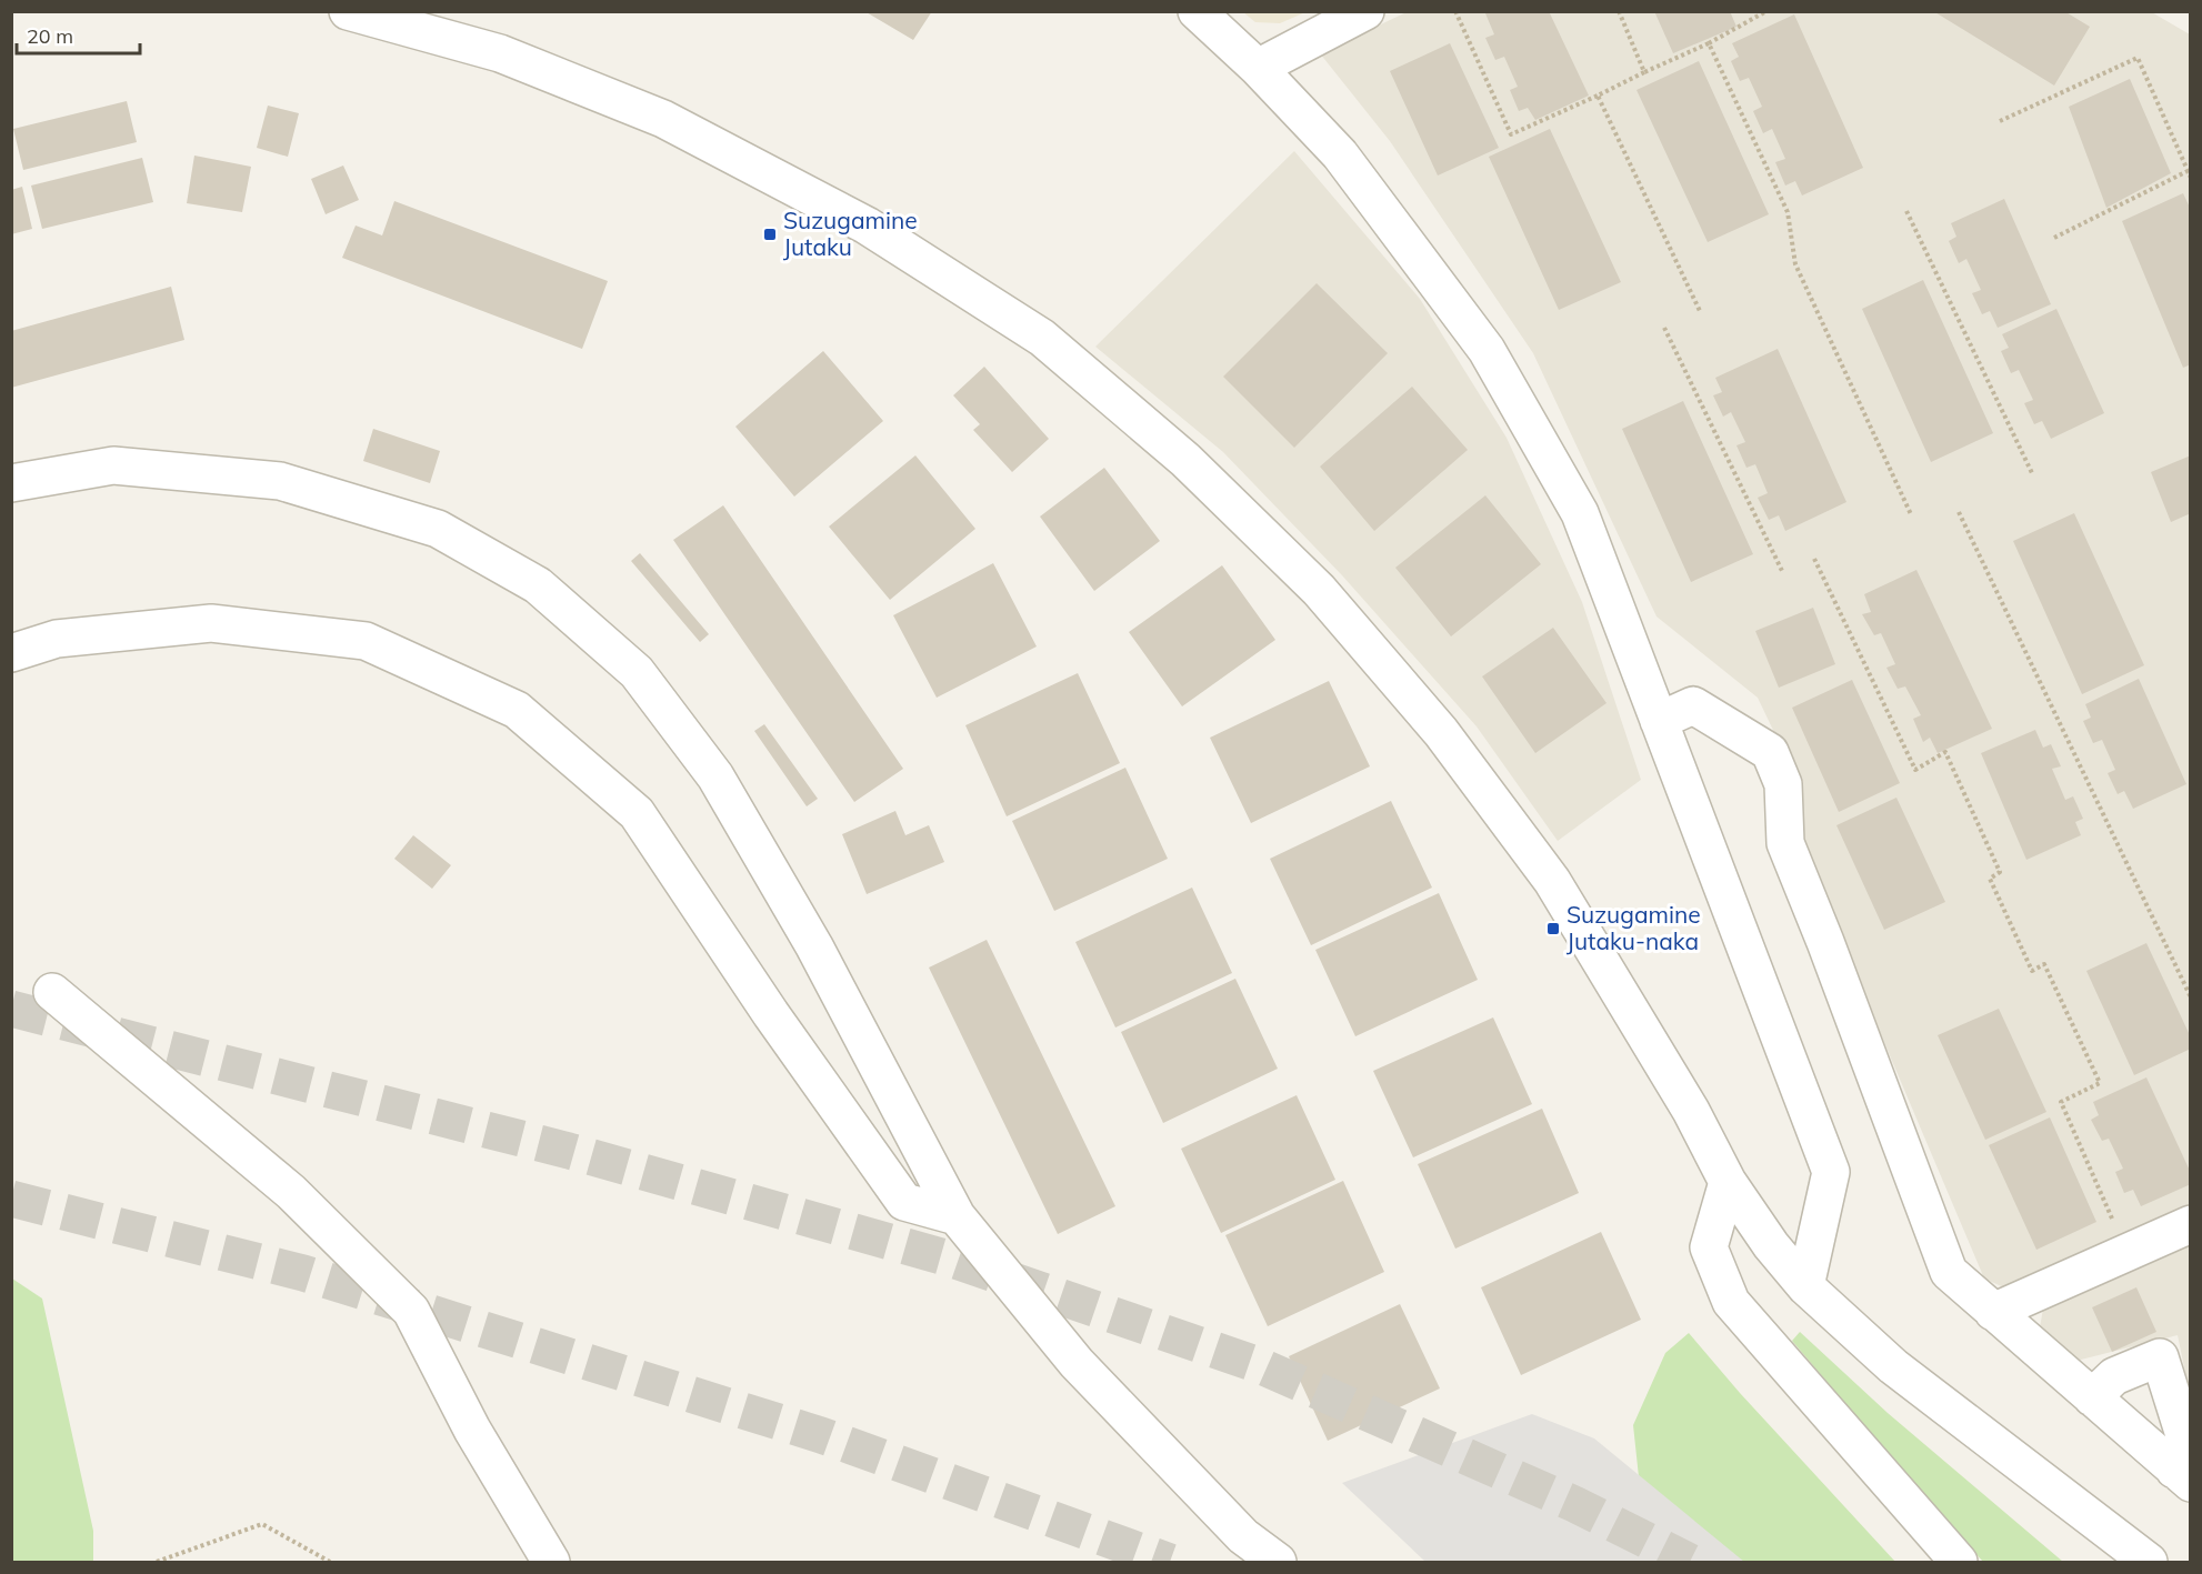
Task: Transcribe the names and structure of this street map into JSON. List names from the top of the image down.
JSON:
{
  "places": {
    "transit": ["Suzugamine Jutaku", "Suzugamine Jutaku-naka"]
  },
  "scale_bar": "20 m"
}
